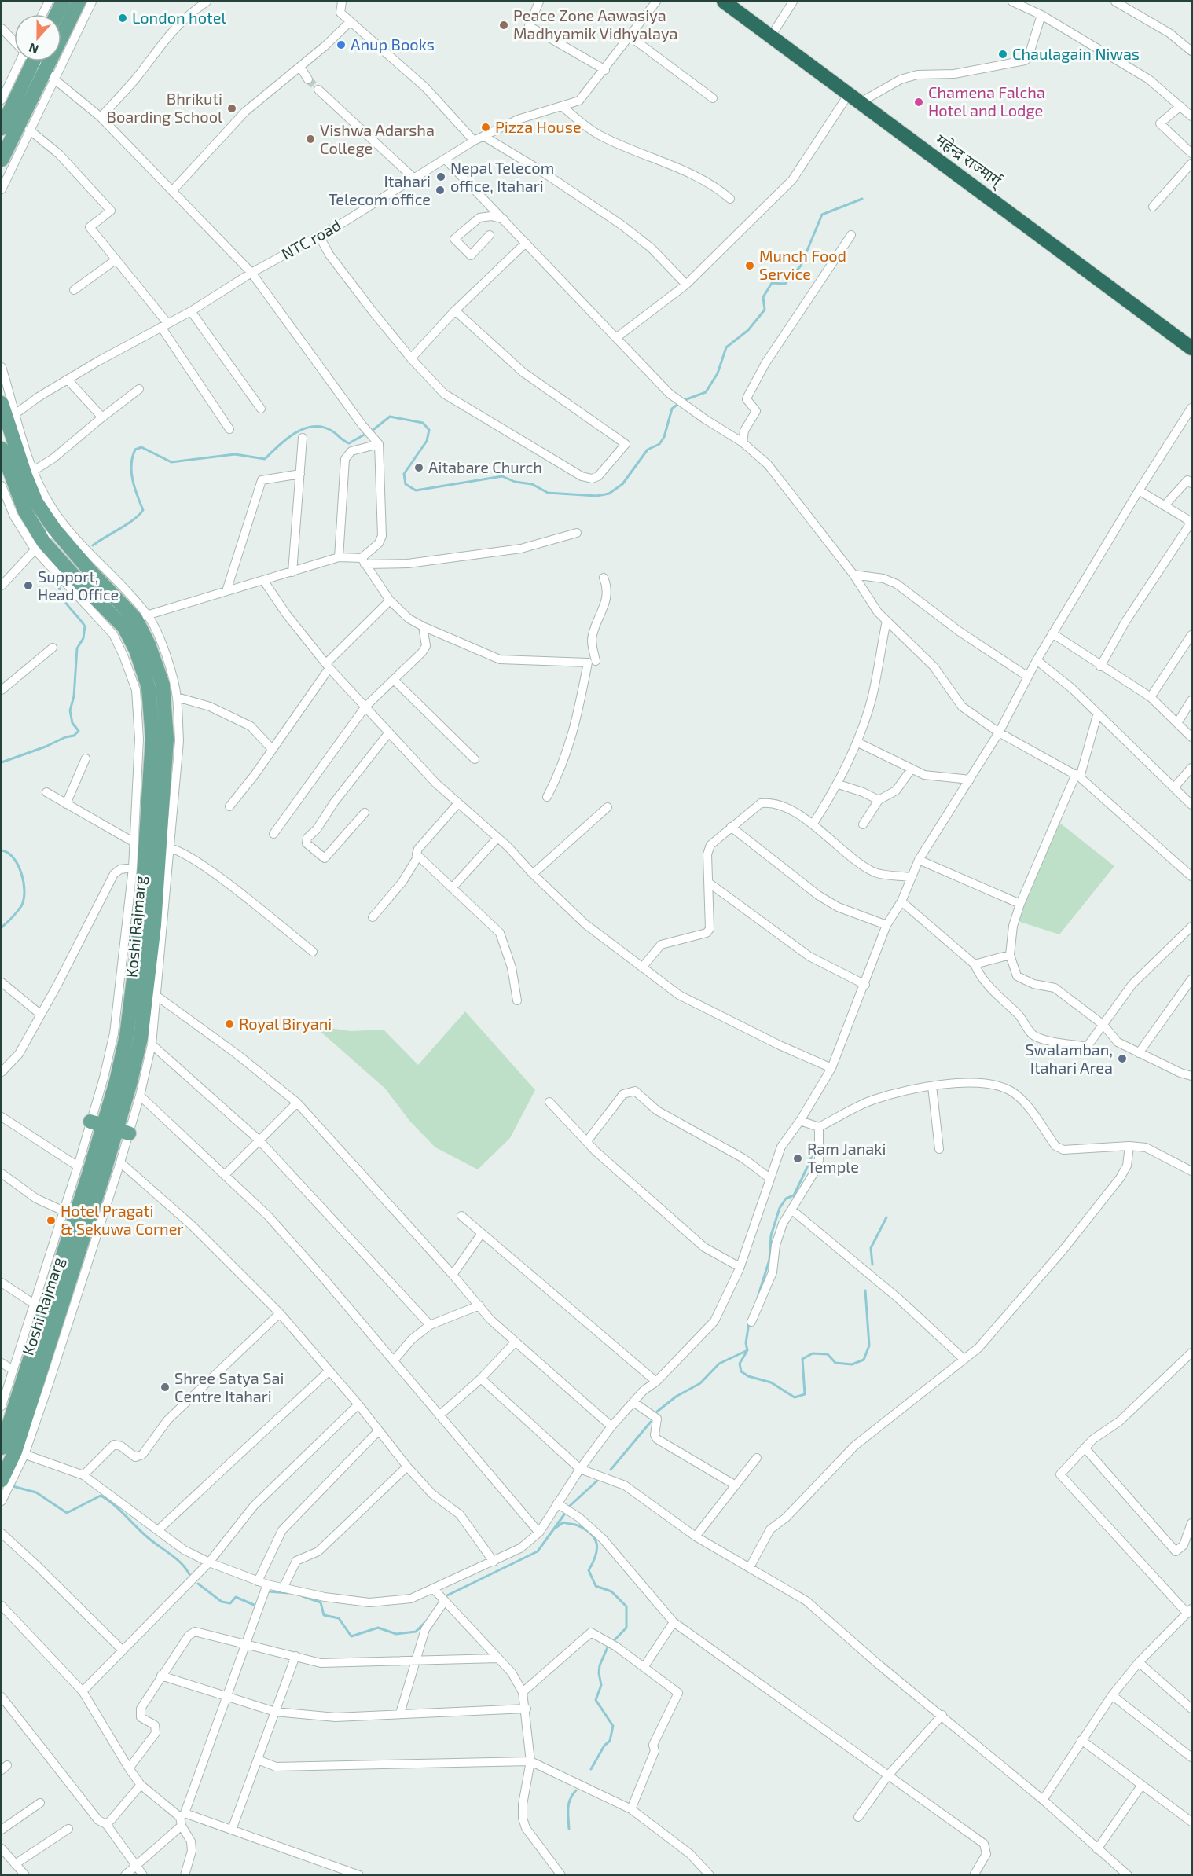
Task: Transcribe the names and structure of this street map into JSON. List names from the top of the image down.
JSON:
{
  "streets": {
    "highway": ["महेन्द्र राज्मार्ग्"],
    "main road": ["Koshi Rajmarg"],
    "street": ["NTC road"]
  },
  "places": [
    "London hotel",
    "Peace Zone Aawasiya Madhyamik Vidhyalaya",
    "Anup Books",
    "Chaulagain Niwas",
    "Chamena Falcha Hotel and Lodge",
    "Bhrikuti Boarding School",
    "Pizza House",
    "Vishwa Adarsha College",
    "Nepal Telecom office, Itahari",
    "Itahari Telecom office",
    "Munch Food Service",
    "Aitabare Church",
    "Support, Head Office",
    "Royal Biryani",
    "Swalamban, Itahari Area",
    "Ram Janaki Temple",
    "Hotel Pragati & Sekuwa Corner",
    "Shree Satya Sai Centre Itahari"
  ],
  "north": "bottom"
}
